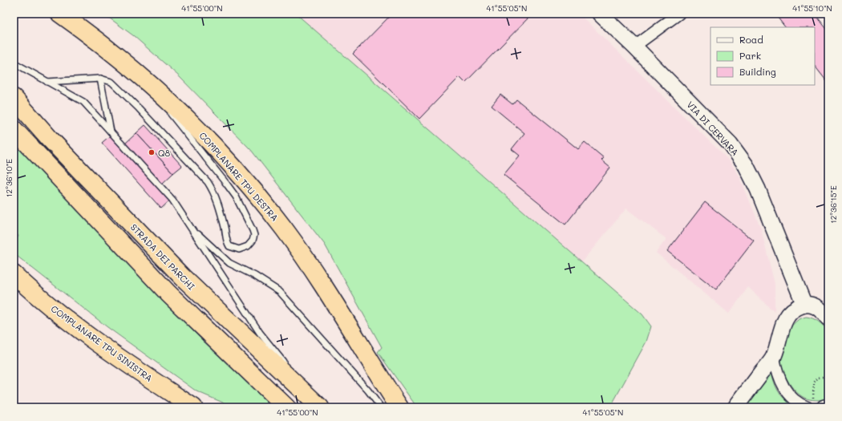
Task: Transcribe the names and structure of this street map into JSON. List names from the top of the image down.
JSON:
{
  "streets": {
    "highway": ["COMPLANARE TPU DESTRA", "STRADA DEI PARCHI", "COMPLANARE TPU SINISTRA"],
    "street": ["VIA DI CERVARA"]
  },
  "places": ["Q8"],
  "legend": ["Road", "Park", "Building"],
  "coordinates": [
    "41°55'00\"N",
    "41°55'05\"N",
    "41°55'10\"N",
    "12°36'10\"E",
    "12°36'15\"E"
  ]
}
